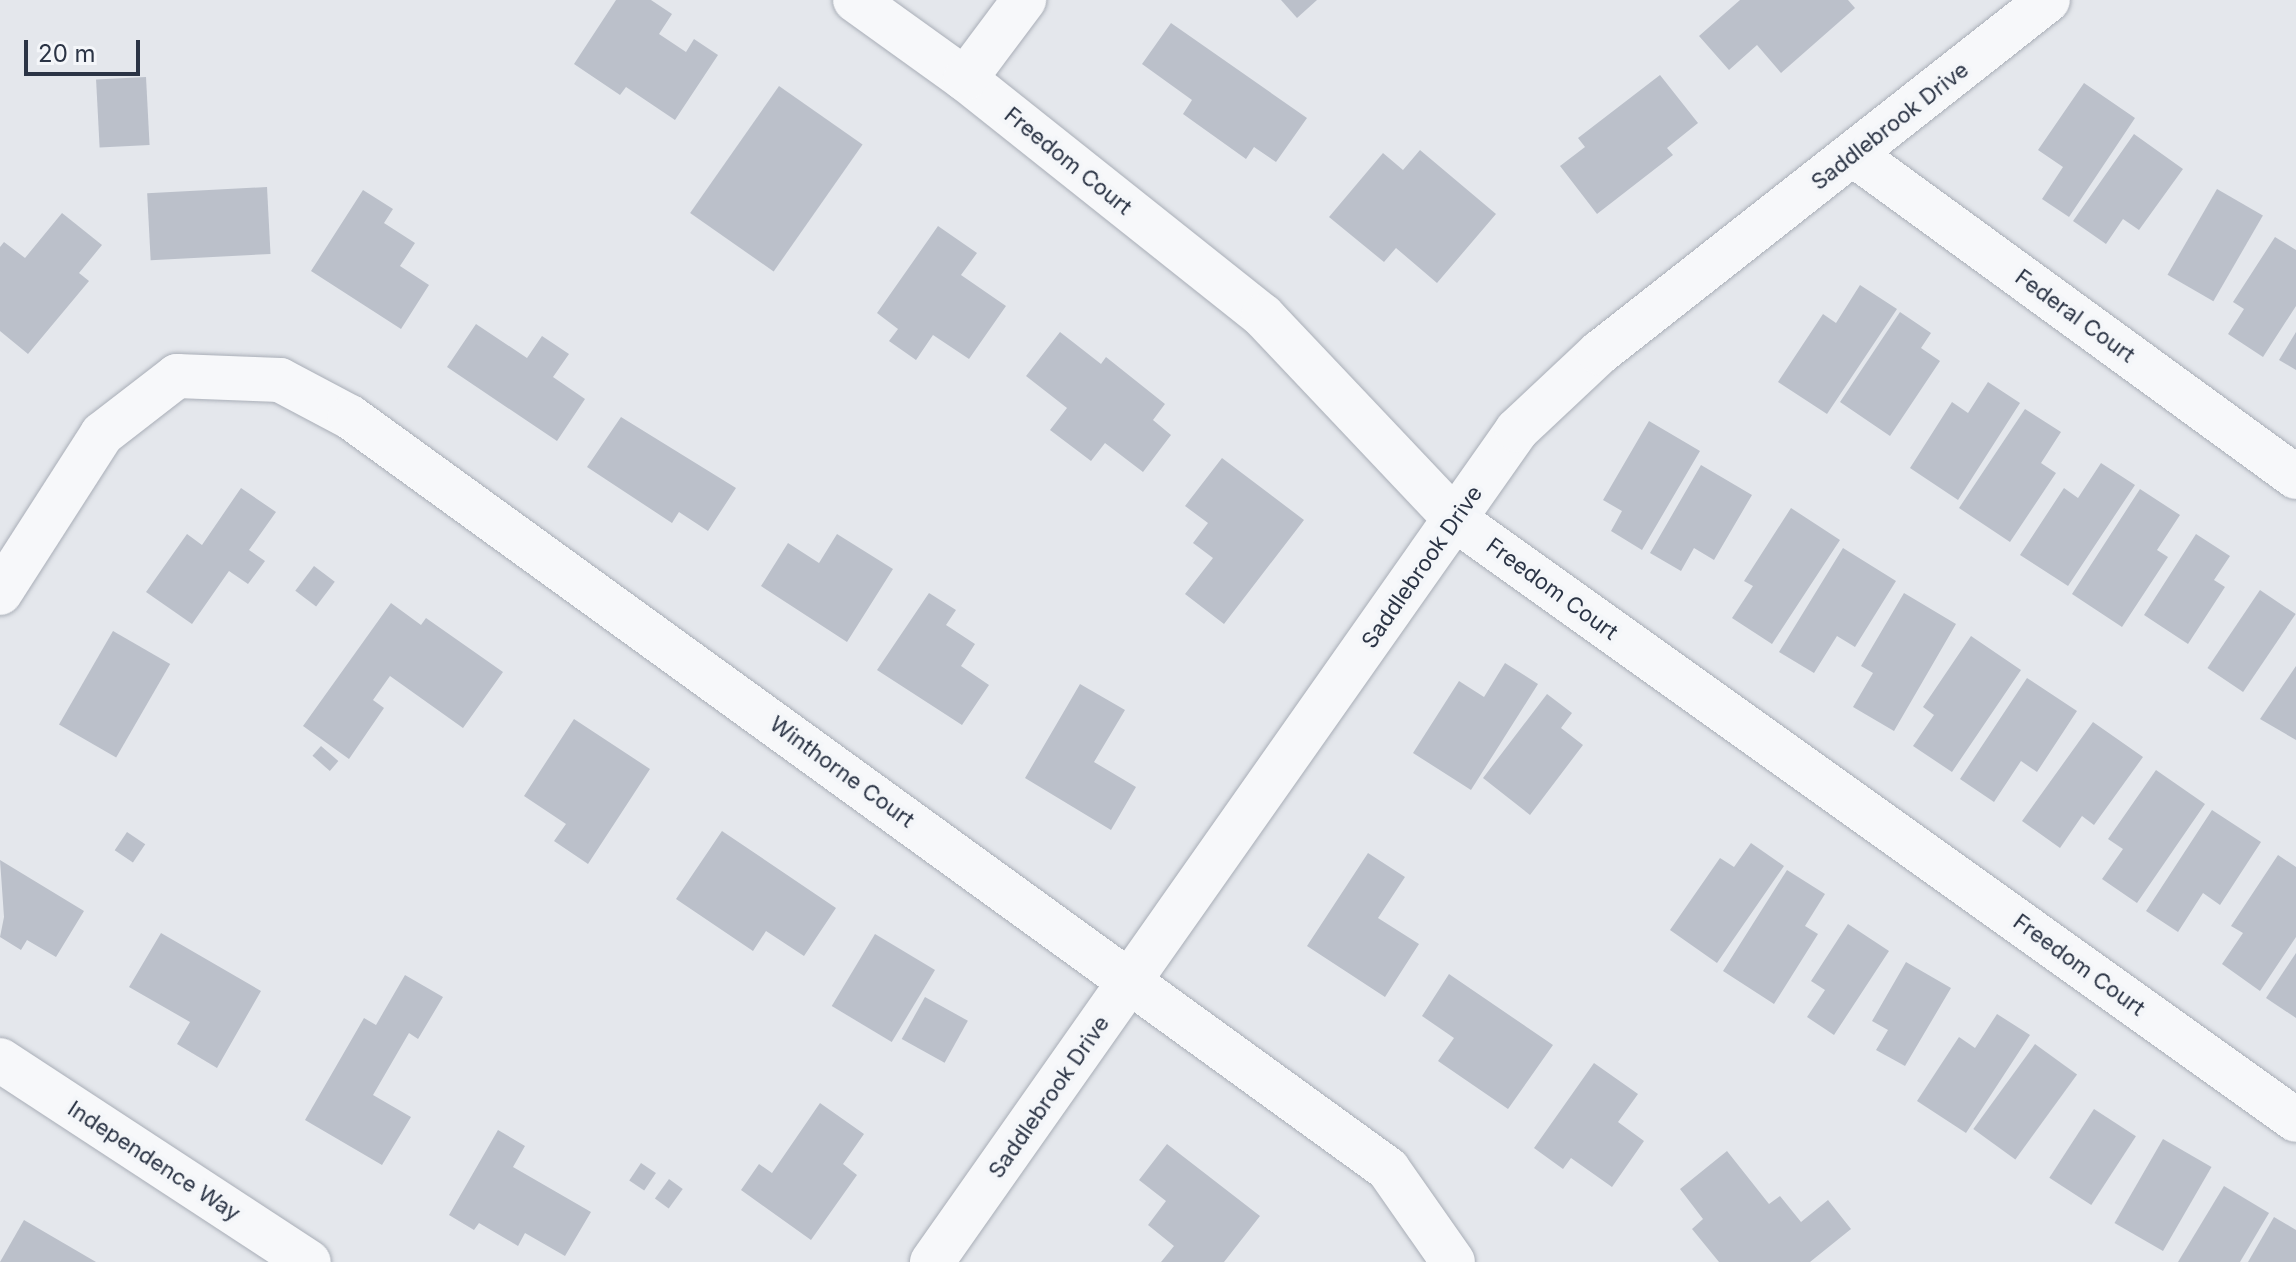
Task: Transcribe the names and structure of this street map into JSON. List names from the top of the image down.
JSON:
{
  "streets": {
    "street": [
      "Saddlebrook Drive",
      "Freedom Court",
      "Federal Court",
      "Winthorne Court",
      "Independence Way"
    ]
  },
  "crossings": [
    ["Saddlebrook Drive", "Freedom Court"],
    ["Saddlebrook Drive", "Federal Court"],
    ["Saddlebrook Drive", "Winthorne Court"]
  ],
  "scale_bar": "20 m"
}
